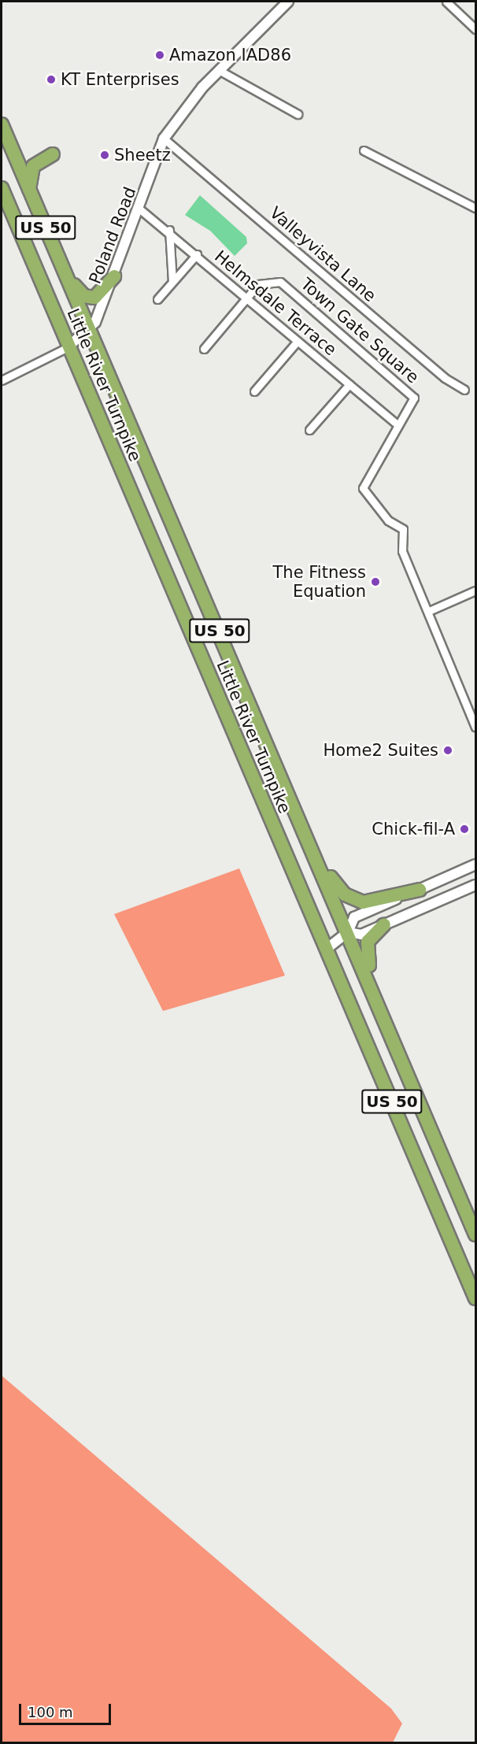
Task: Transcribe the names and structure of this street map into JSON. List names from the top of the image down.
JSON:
{
  "streets": {
    "highway": ["US 50", "Little River Turnpike"],
    "street": [
      "Poland Road",
      "Valleyvista Lane",
      "Helmsdale Terrace",
      "Town Gate Square"
    ]
  },
  "crossings": [
    ["Poland Road", "Valleyvista Lane"],
    ["Poland Road", "Helmsdale Terrace"],
    ["Poland Road", "Little River Turnpike"],
    ["Helmsdale Terrace", "Town Gate Square"]
  ],
  "places": [
    "Amazon IAD86",
    "KT Enterprises",
    "Sheetz",
    "The Fitness Equation",
    "Home2 Suites",
    "Chick-fil-A"
  ],
  "scale_bar": "100 m"
}
